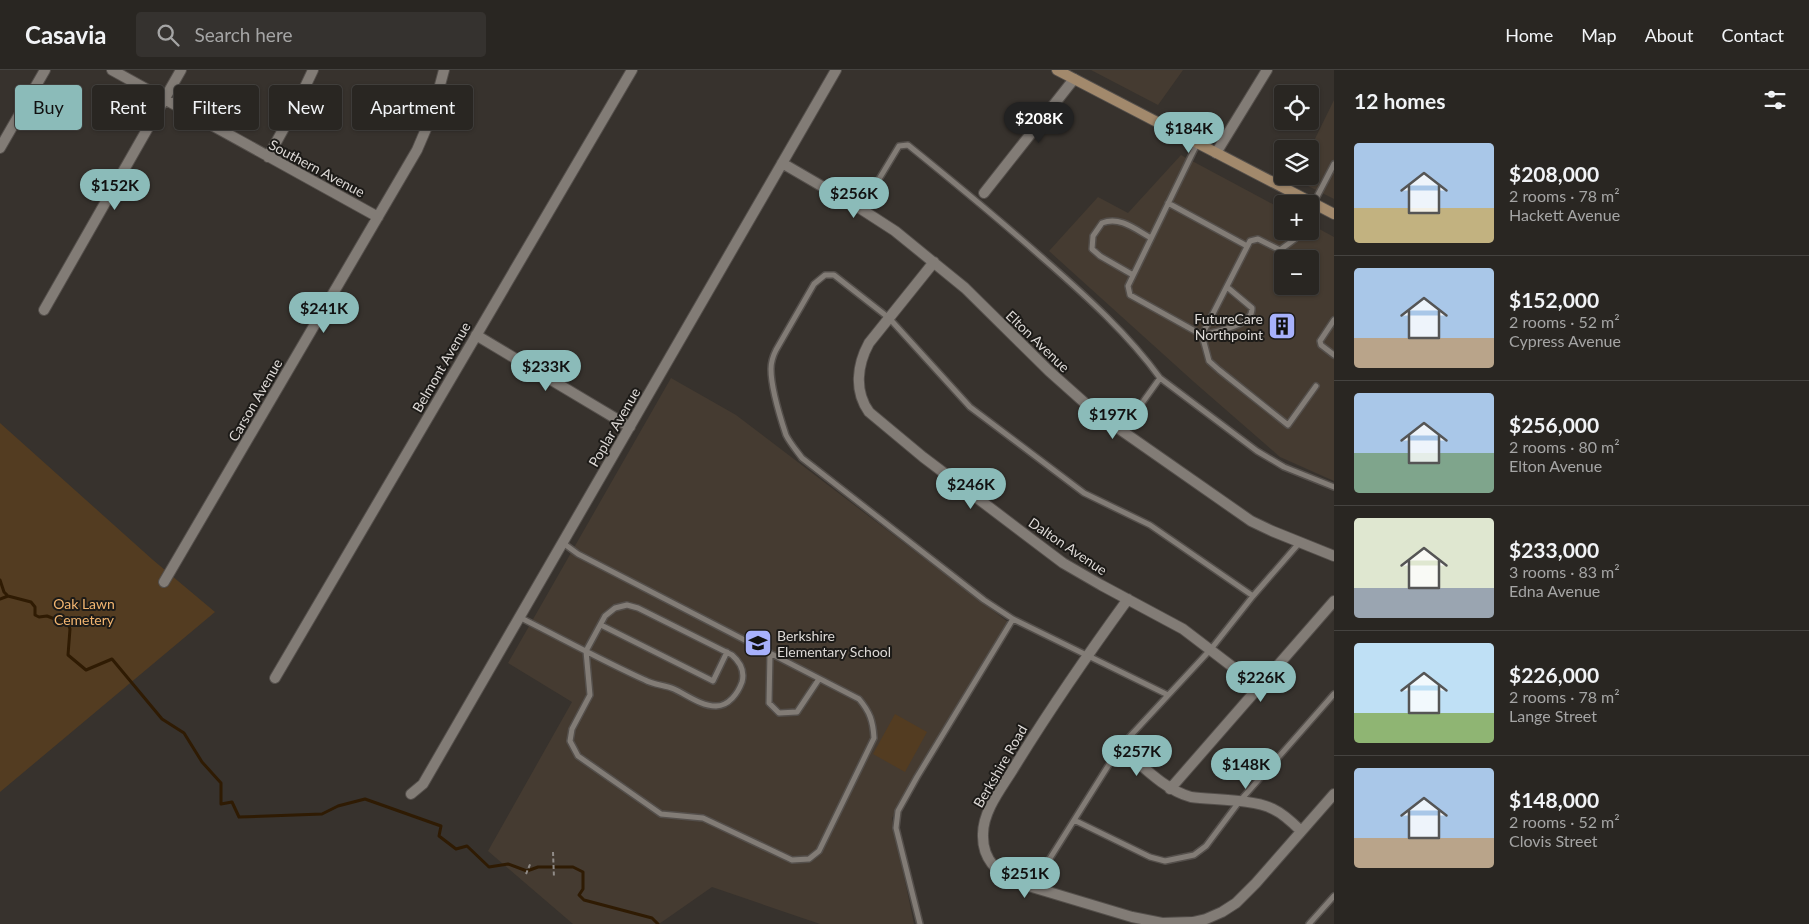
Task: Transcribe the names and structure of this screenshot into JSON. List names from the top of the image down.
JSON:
{
  "streets": {
    "street": [
      "Southern Avenue",
      "Elton Avenue",
      "Belmont Avenue",
      "Carson Avenue",
      "Poplar Avenue",
      "Dalton Avenue",
      "Berkshire Road"
    ]
  },
  "crossings": [
    ["Southern Avenue", "Carson Avenue"],
    ["Elton Avenue", "Poplar Avenue"],
    ["Elton Avenue", "Dalton Avenue"],
    ["Dalton Avenue", "Berkshire Road"]
  ],
  "parks": ["Oak Lawn Cemetery"],
  "places": {
    "building": ["FutureCare Northpoint"],
    "school or university": ["Berkshire Elementary School"]
  },
  "page": {
    "header": "Casavia",
    "search": "Search here",
    "nav": [
      "Home",
      "Map",
      "About",
      "Contact"
    ],
    "heading": "12 homes",
    "map_buttons": ["+", "−"],
    "chip": [
      "Buy",
      "Rent",
      "Filters",
      "New",
      "Apartment"
    ],
    "price": [
      "$208K",
      "$184K",
      "$152K",
      "$256K",
      "$241K",
      "$233K",
      "$197K",
      "$246K",
      "$226K",
      "$257K",
      "$148K",
      "$251K"
    ],
    "list": [
      {
        "name": "$208,000",
        "note": "2 rooms · 78 m² · Hackett Avenue"
      },
      {
        "name": "$152,000",
        "note": "2 rooms · 52 m² · Cypress Avenue"
      },
      {
        "name": "$256,000",
        "note": "2 rooms · 80 m² · Elton Avenue"
      },
      {
        "name": "$233,000",
        "note": "3 rooms · 83 m² · Edna Avenue"
      },
      {
        "name": "$226,000",
        "note": "2 rooms · 78 m² · Lange Street"
      },
      {
        "name": "$148,000",
        "note": "2 rooms · 52 m² · Clovis Street"
      }
    ]
  }
}
